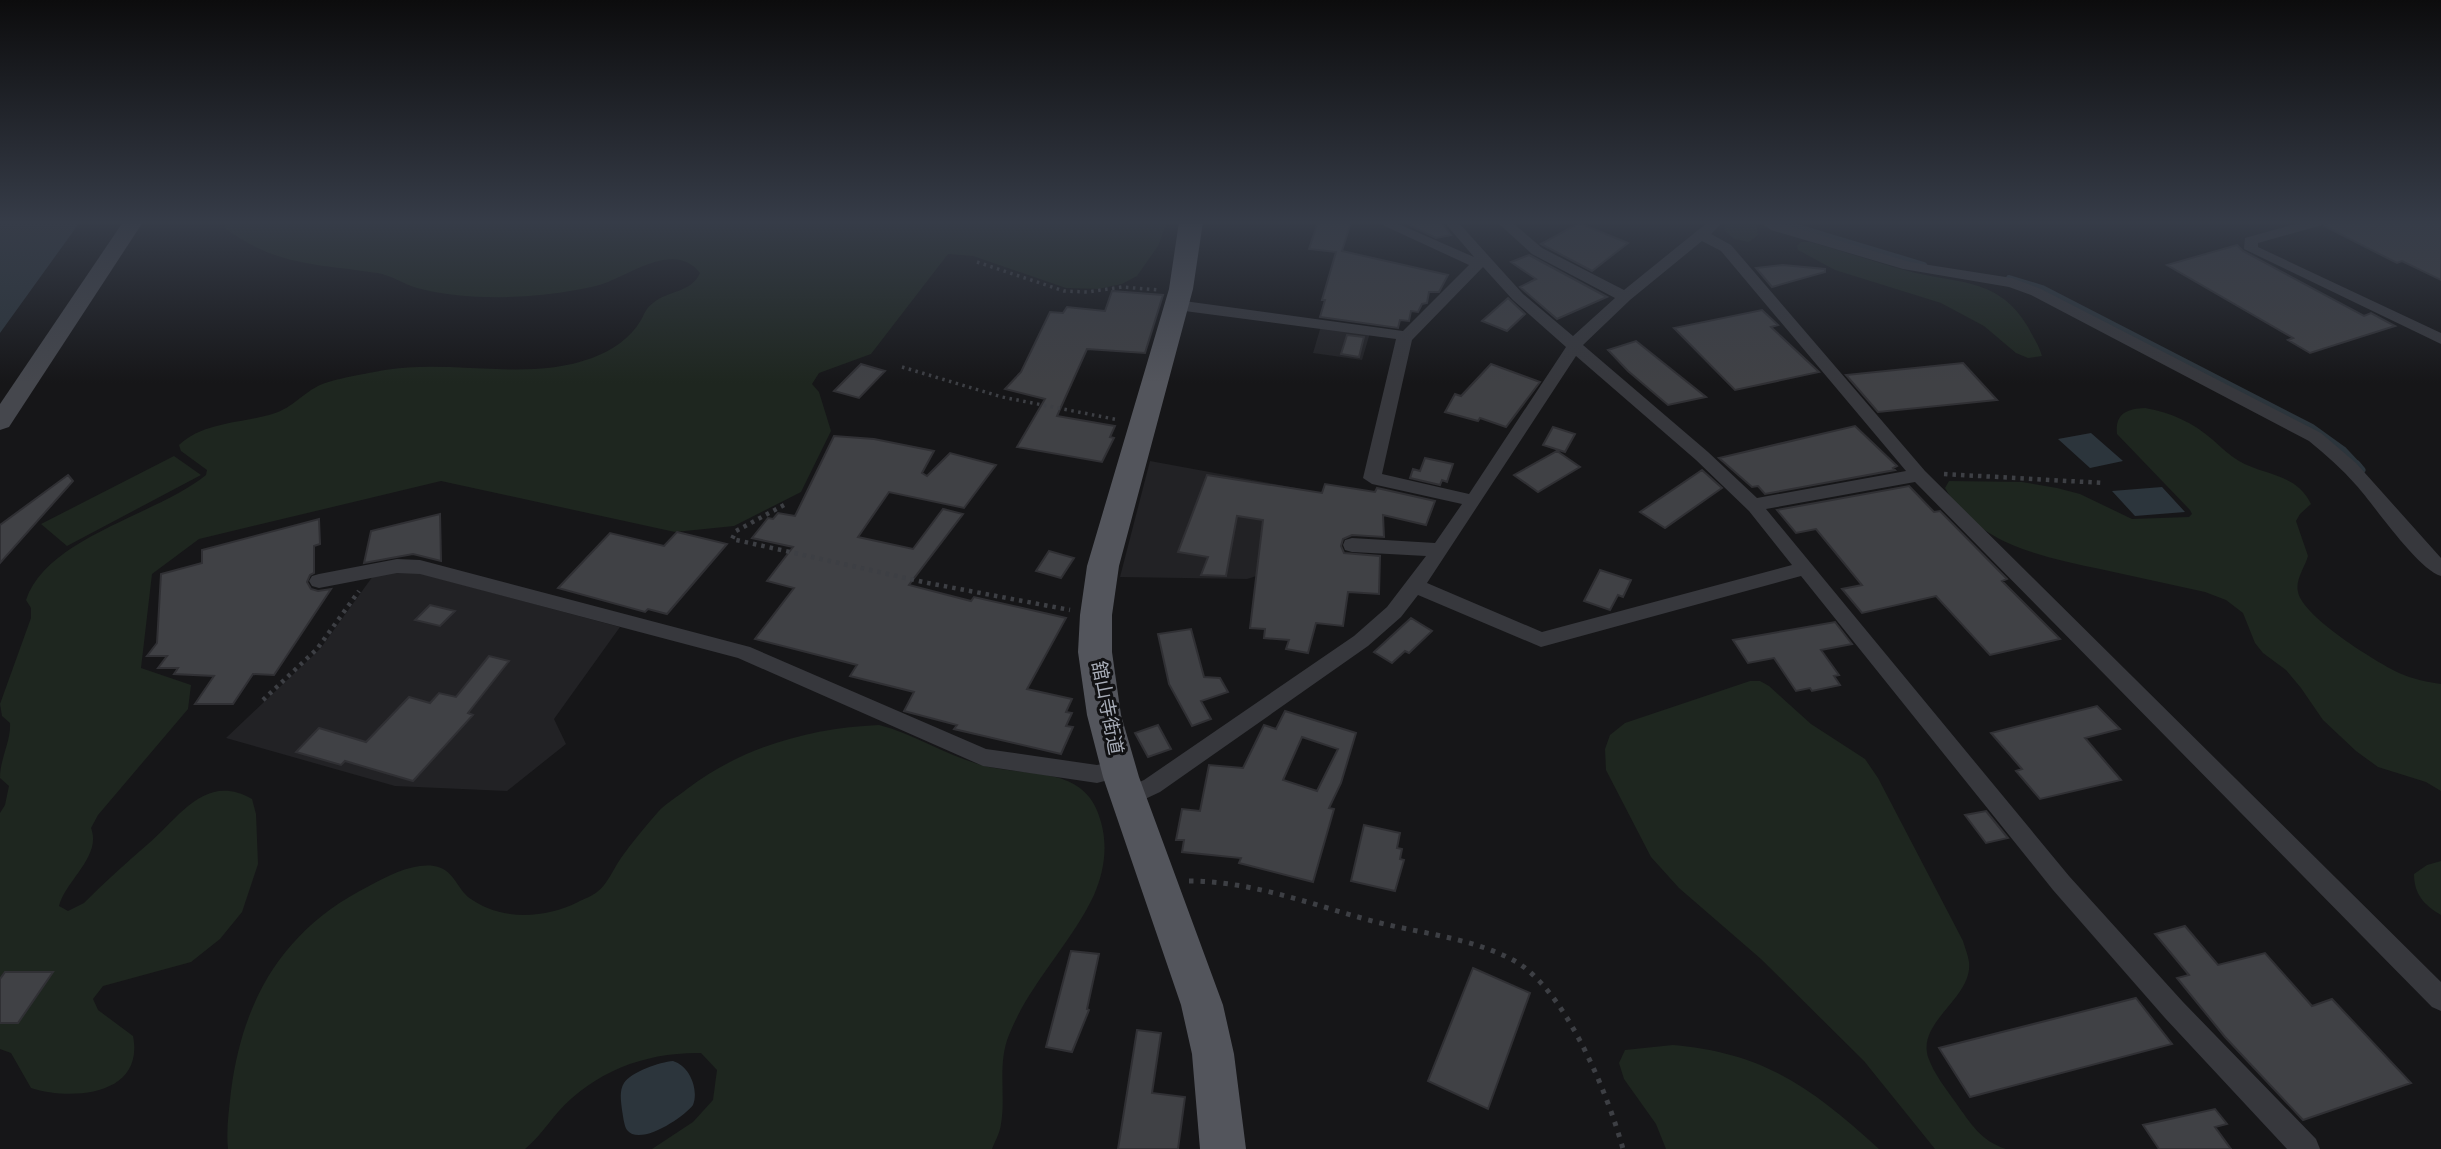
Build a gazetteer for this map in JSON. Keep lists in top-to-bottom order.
{
  "streets": {
    "main road": ["舘山寺街道"]
  }
}
